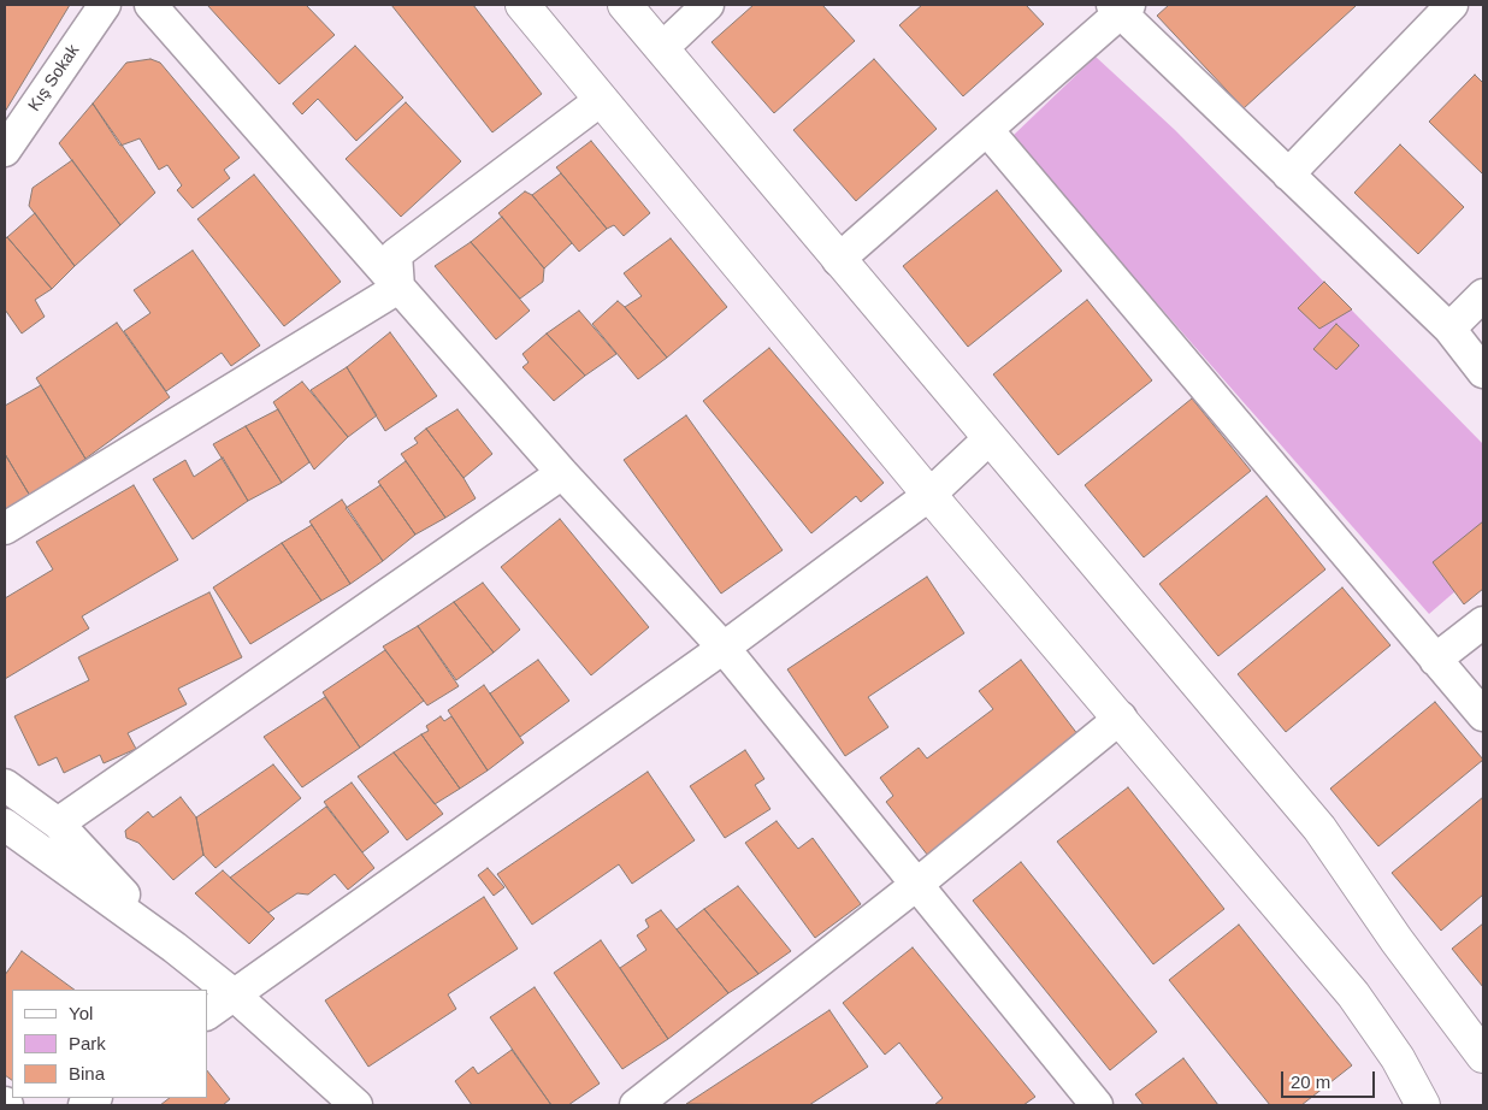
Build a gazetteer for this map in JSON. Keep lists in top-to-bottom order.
{
  "streets": {
    "street": ["Kış Sokak"]
  },
  "legend": ["Yol", "Park", "Bina"],
  "scale_bar": "20 m"
}
